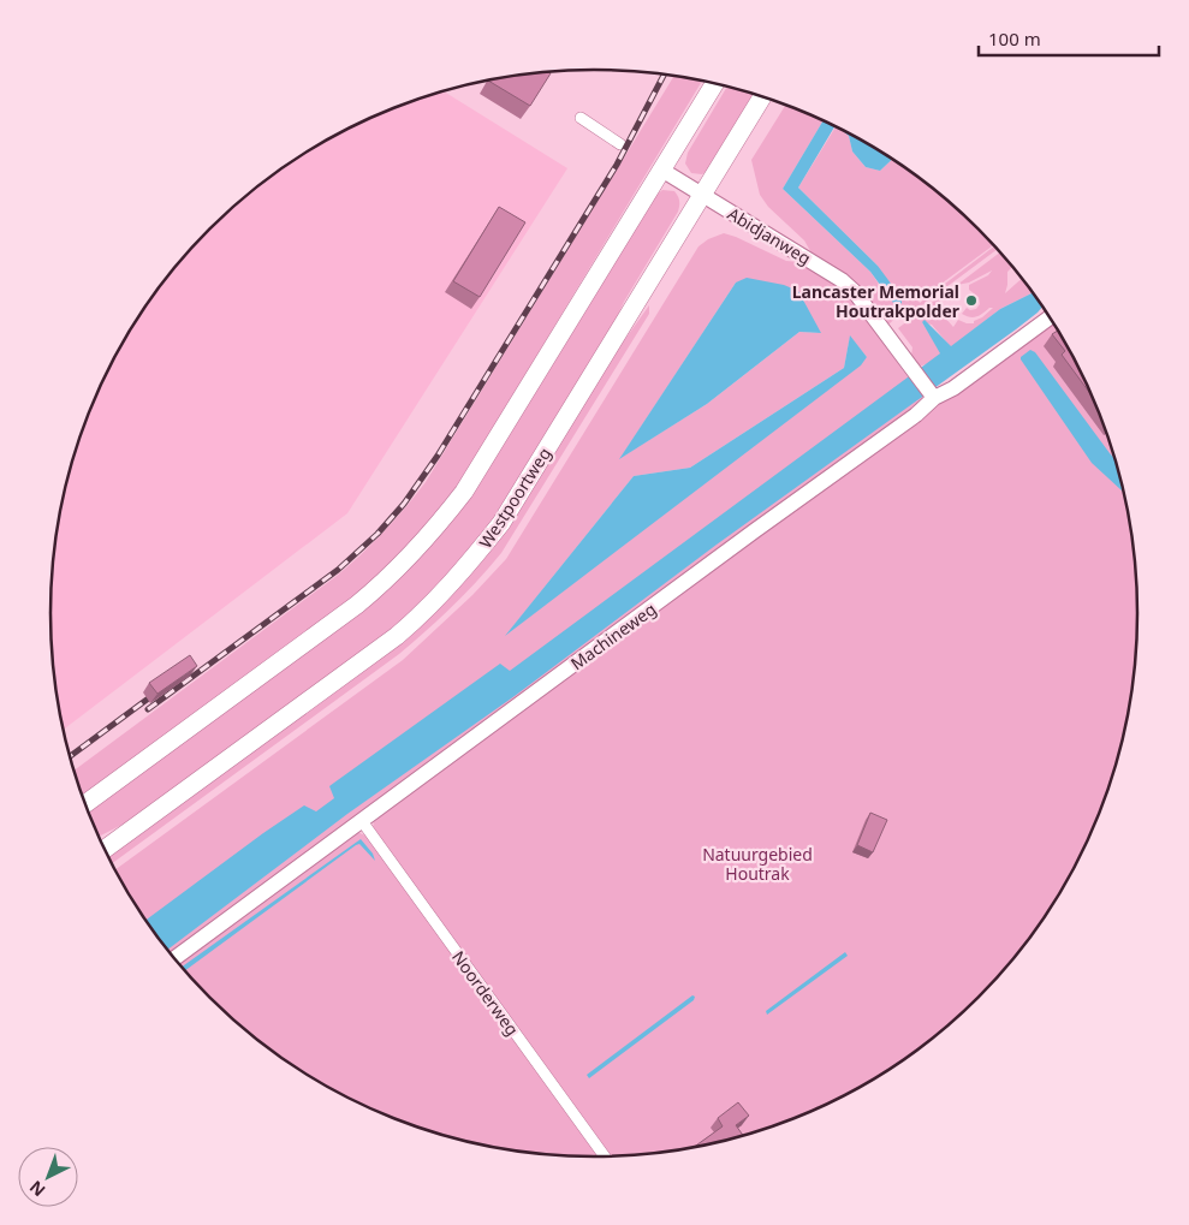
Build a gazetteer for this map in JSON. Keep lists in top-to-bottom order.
{
  "streets": {
    "main road": ["Westpoortweg"],
    "street": ["Abidjanweg", "Machineweg", "Noorderweg"]
  },
  "crossings": [
    ["Abidjanweg", "Westpoortweg"],
    ["Abidjanweg", "Machineweg"],
    ["Machineweg", "Noorderweg"]
  ],
  "parks": ["Natuurgebied Houtrak"],
  "places": ["Lancaster Memorial Houtrakpolder"],
  "scale_bar": "100 m",
  "north": "bottom left"
}
